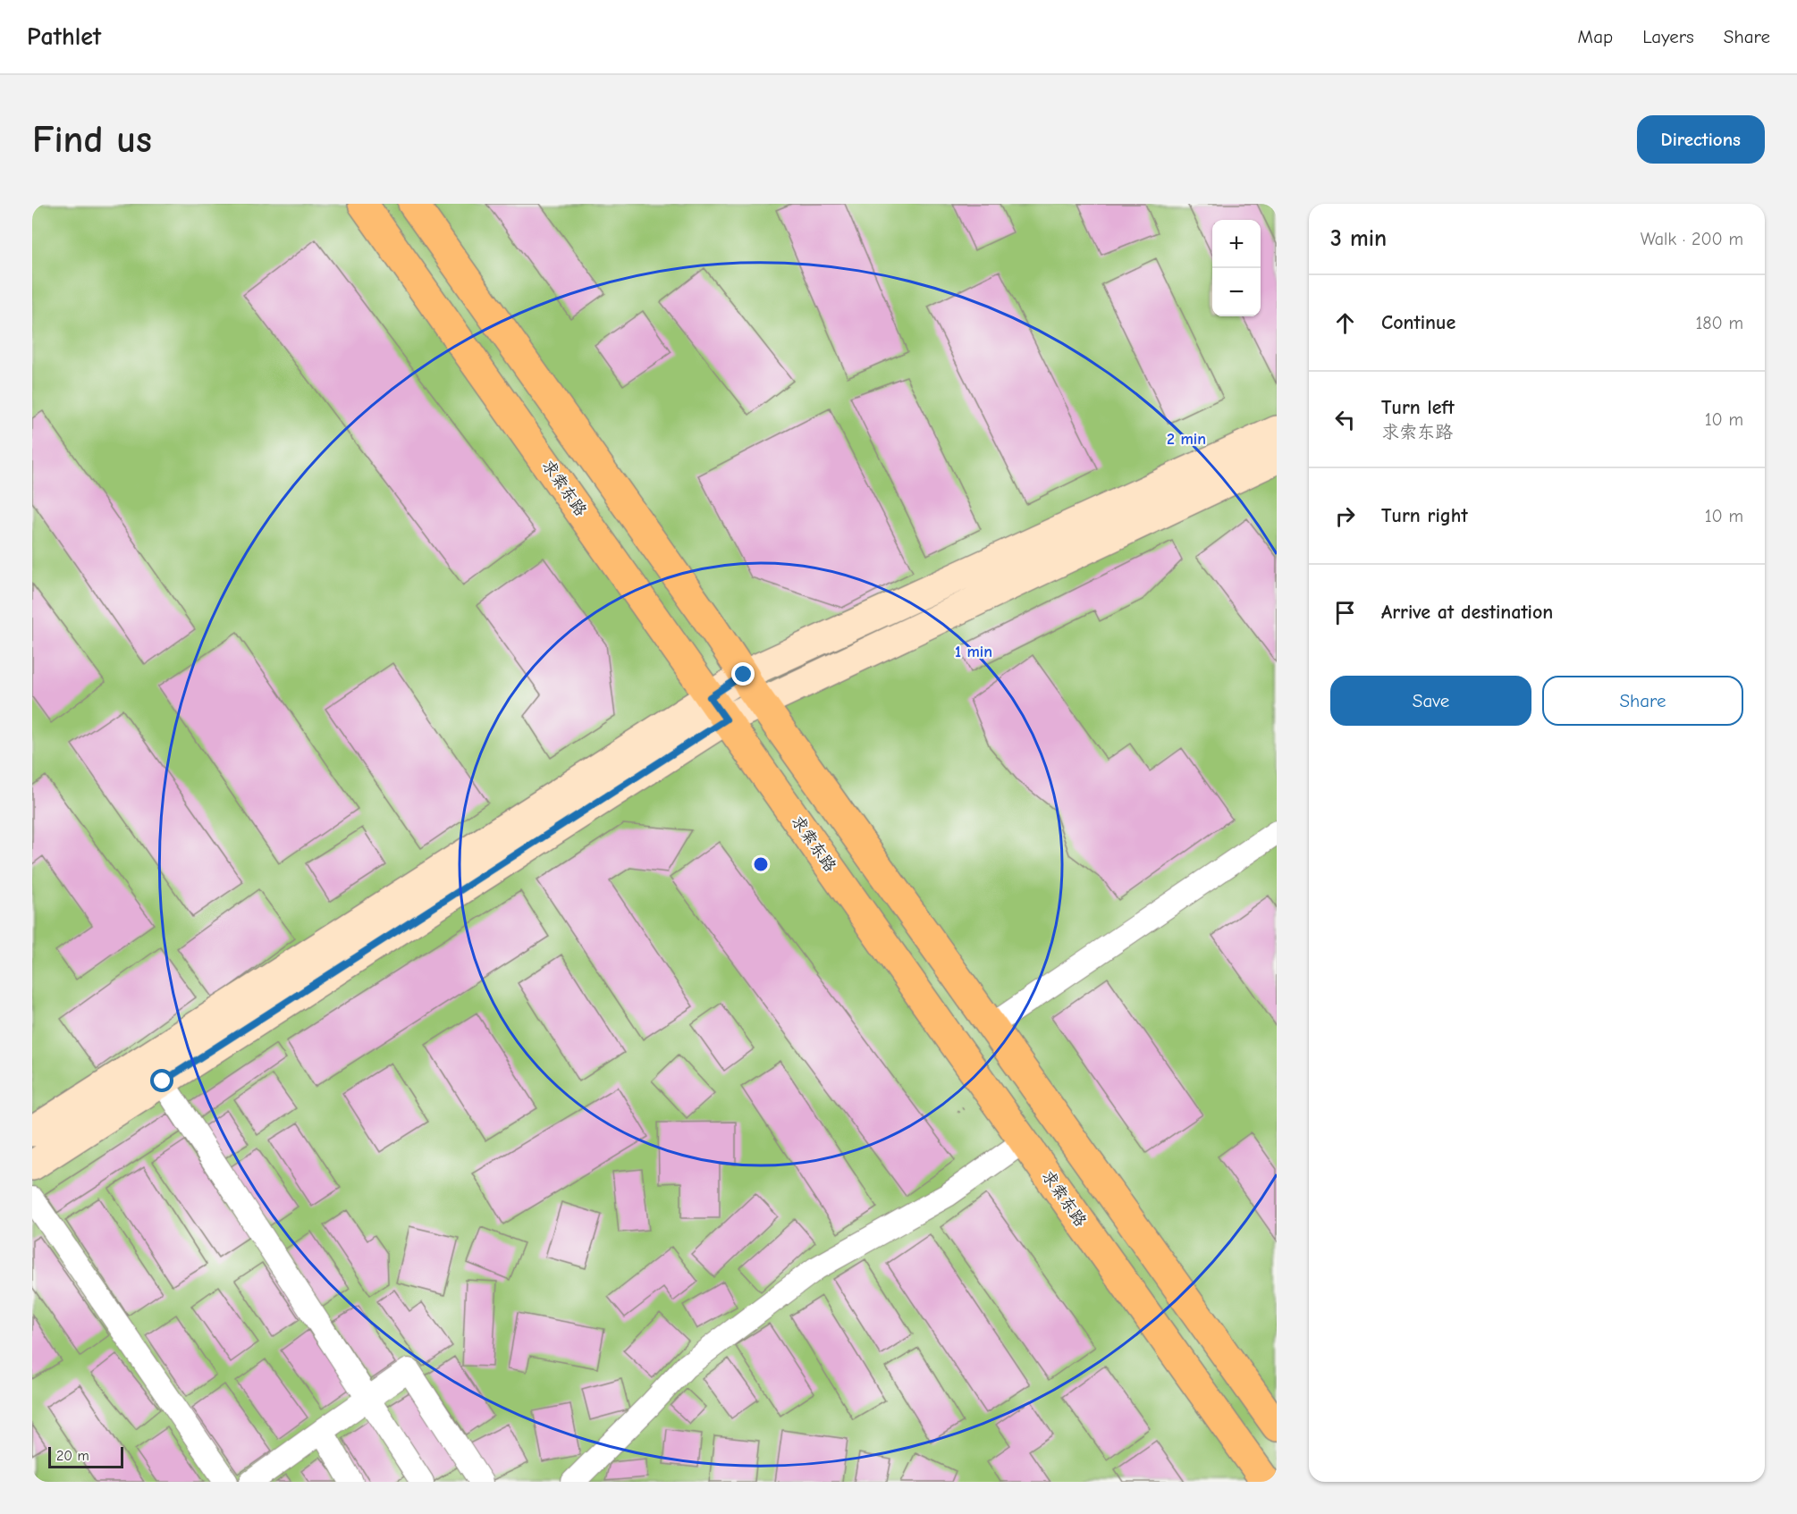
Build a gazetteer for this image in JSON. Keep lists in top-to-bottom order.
{
  "streets": {
    "main road": ["求索东路"]
  },
  "scale_bar": "20 m",
  "page": {
    "header": "Pathlet",
    "nav": ["Map", "Layers", "Share"],
    "buttons": [
      "Directions",
      ["Save", "Share"]
    ],
    "title": "Find us",
    "heading": ["3 min", "Walk · 200 m"],
    "map_buttons": ["+", "−"],
    "list": [
      ["Continue", "180 m"],
      ["Turn left", "求索东路", "10 m"],
      ["Turn right", "10 m"],
      "Arrive at destination"
    ],
    "scale": "20 m"
  },
  "rings": ["2 min", "1 min"]
}
